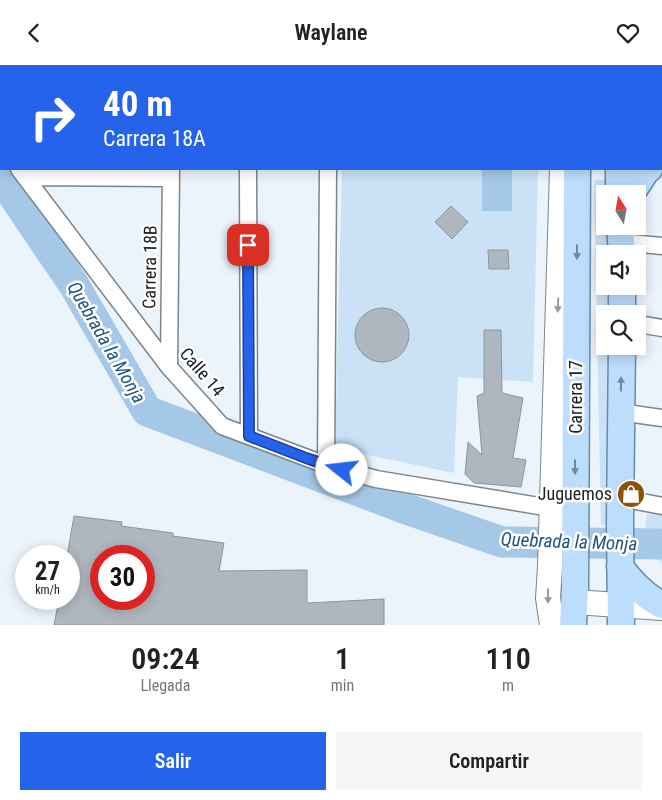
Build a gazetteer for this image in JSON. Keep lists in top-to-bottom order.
{
  "streets": {
    "main road": ["Carrera 17"],
    "street": ["Carrera 18B", "Calle 14"]
  },
  "crossings": [
    ["Carrera 18B", "Calle 14"],
    ["Calle 14", "Carrera 17"]
  ],
  "water": ["Quebrada la Monja"],
  "places": {
    "shop": ["Juguemos"]
  },
  "north": "top",
  "page": {
    "header": "Waylane",
    "turn": ["40 m", "Carrera 18A"],
    "speed": "27 km/h",
    "limit": "30",
    "eta": [
      "09:24",
      "Llegada",
      "1",
      "min",
      "110",
      "m"
    ],
    "buttons": ["Salir", "Compartir"]
  }
}
